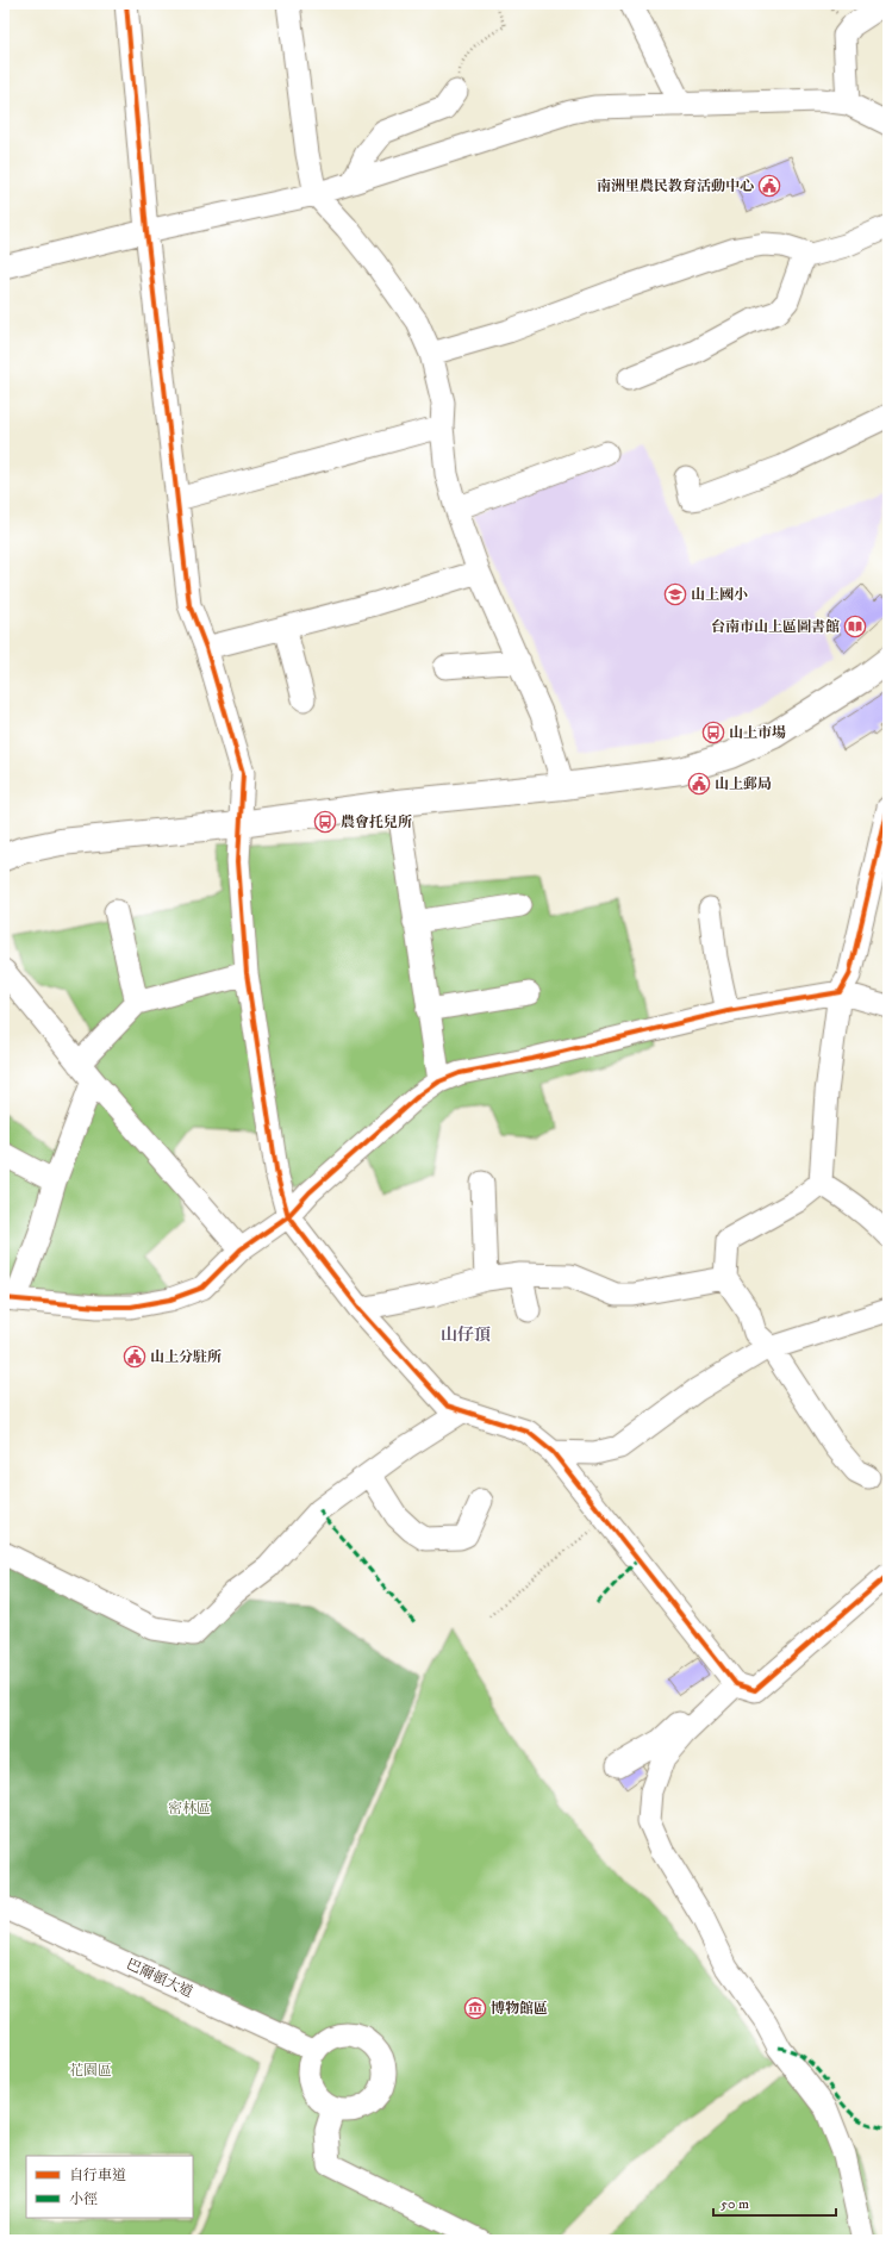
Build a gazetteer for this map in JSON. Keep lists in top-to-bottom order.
{
  "streets": {
    "street": ["巴爾頓大道"]
  },
  "districts": ["山仔頂"],
  "parks": ["密林區", "花園區"],
  "places": {
    "public building": ["南洲里農民教育活動中心", "山上郵局", "山上分駐所"],
    "school or university": ["山上國小"],
    "library": ["台南市山上區圖書館"],
    "bus stop": ["山上市場", "農會托兒所"],
    "museum": ["博物館區"]
  },
  "legend": ["自行車道", "小徑"],
  "scale_bar": "50 m"
}
